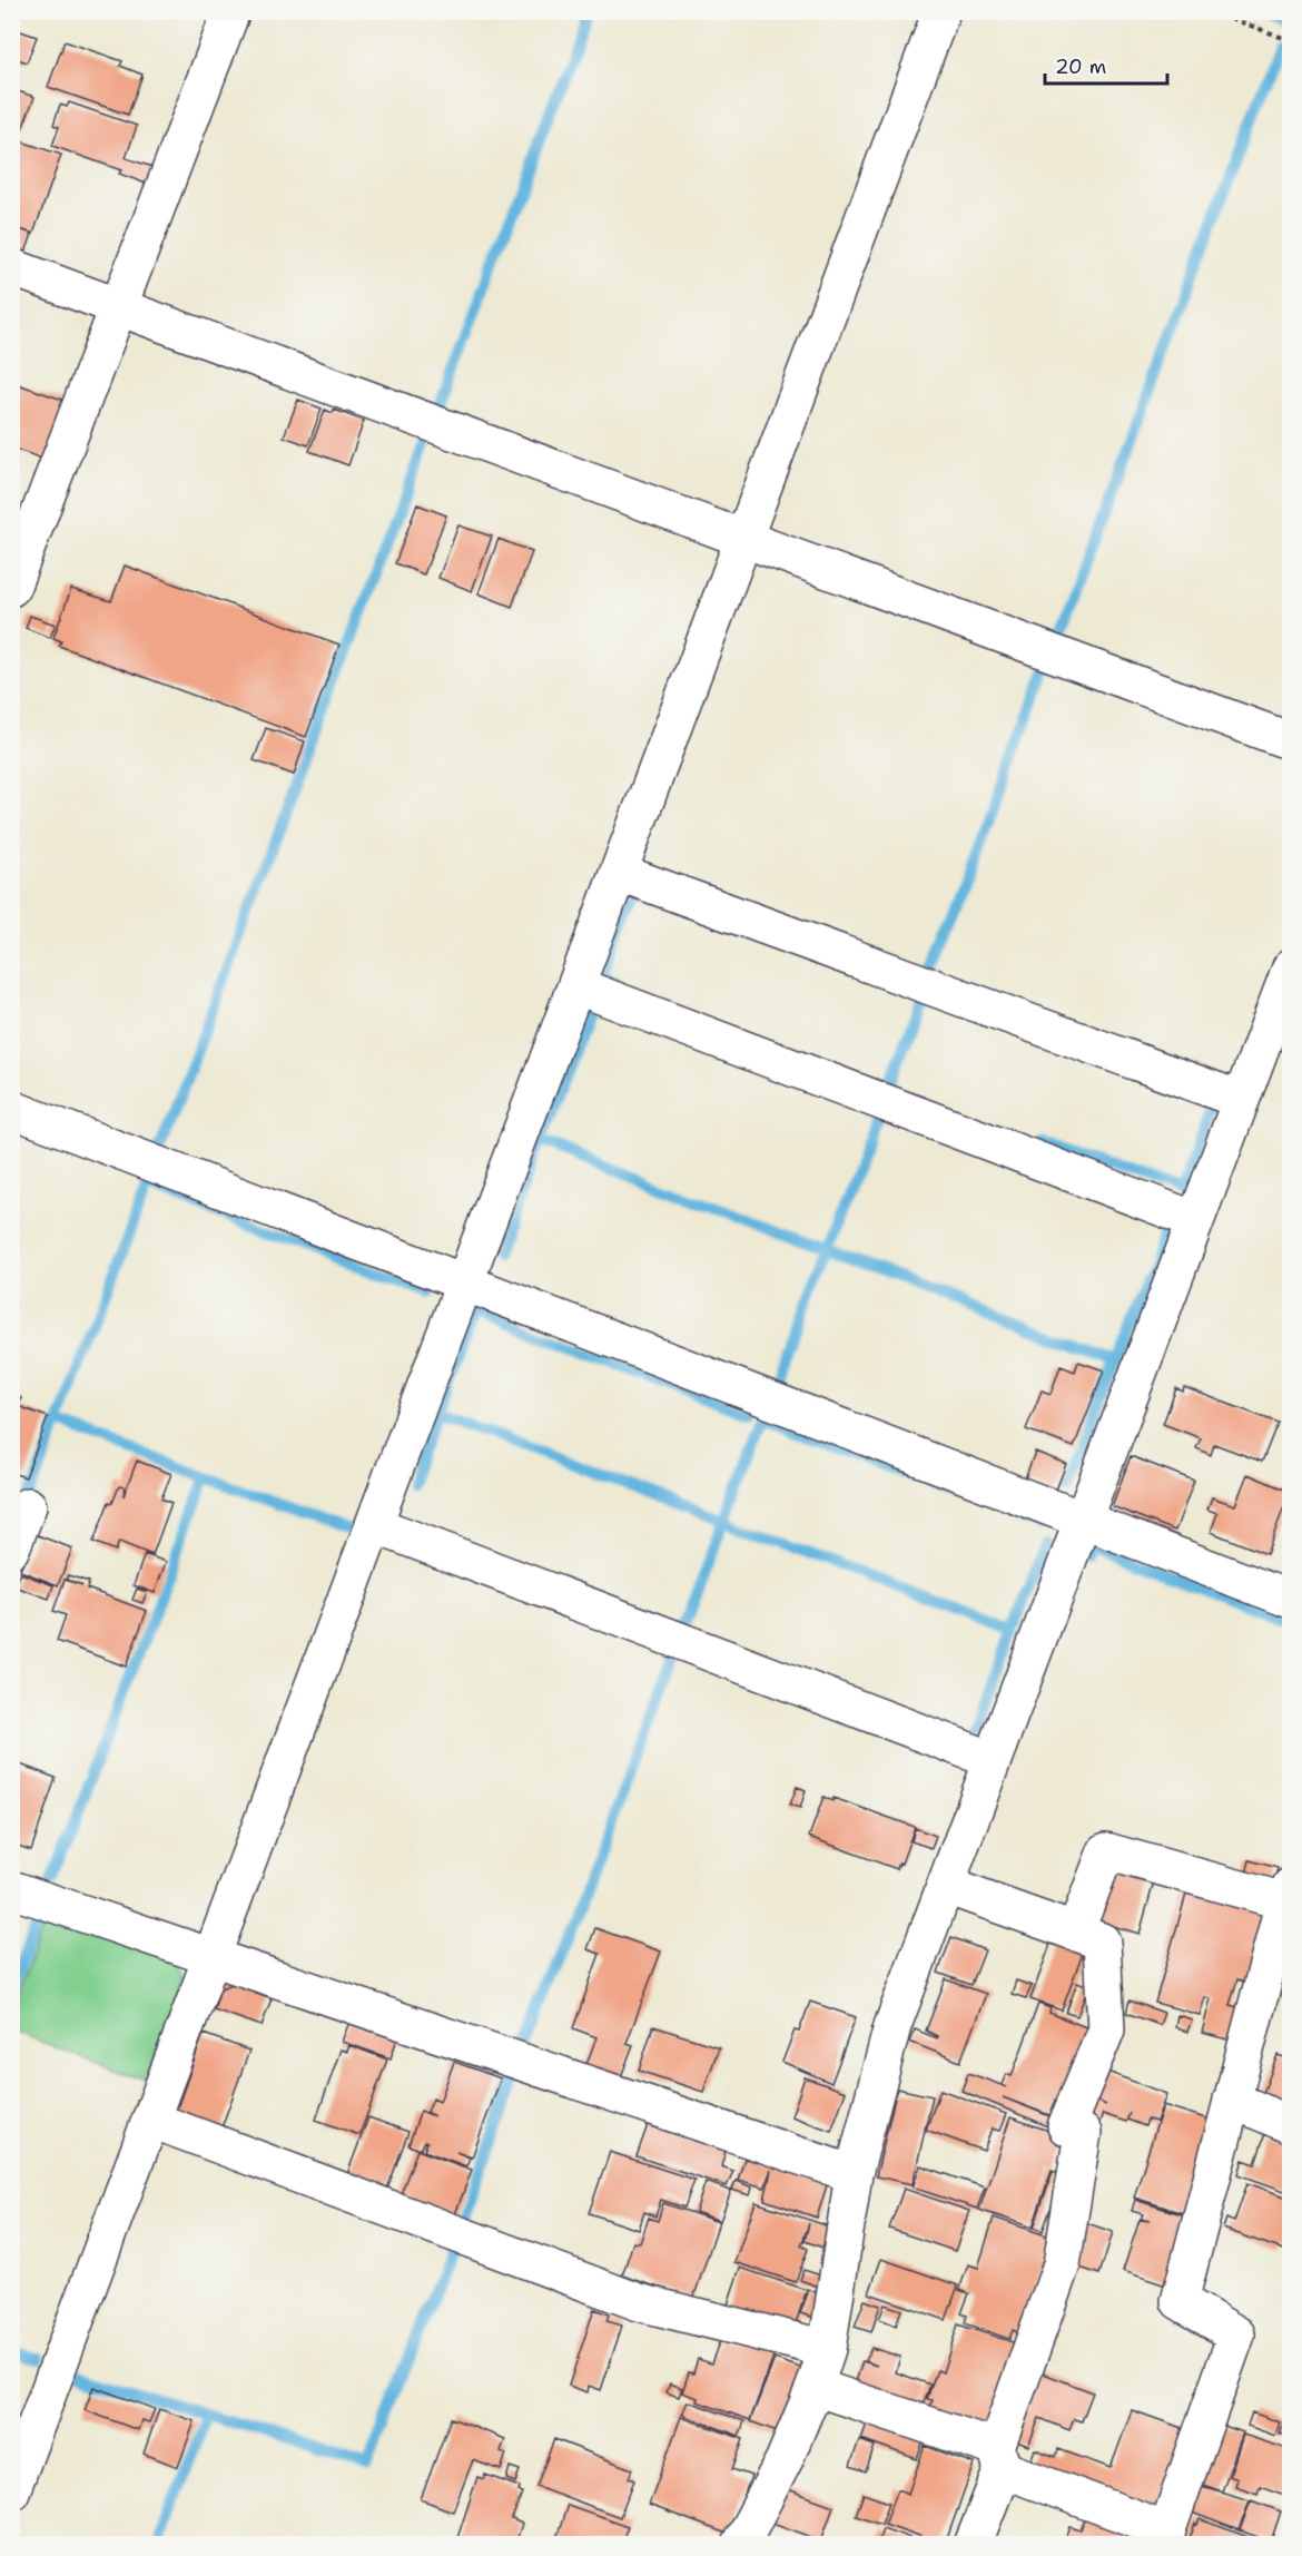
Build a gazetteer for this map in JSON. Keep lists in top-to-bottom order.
{
  "scale_bar": "20 m"
}
